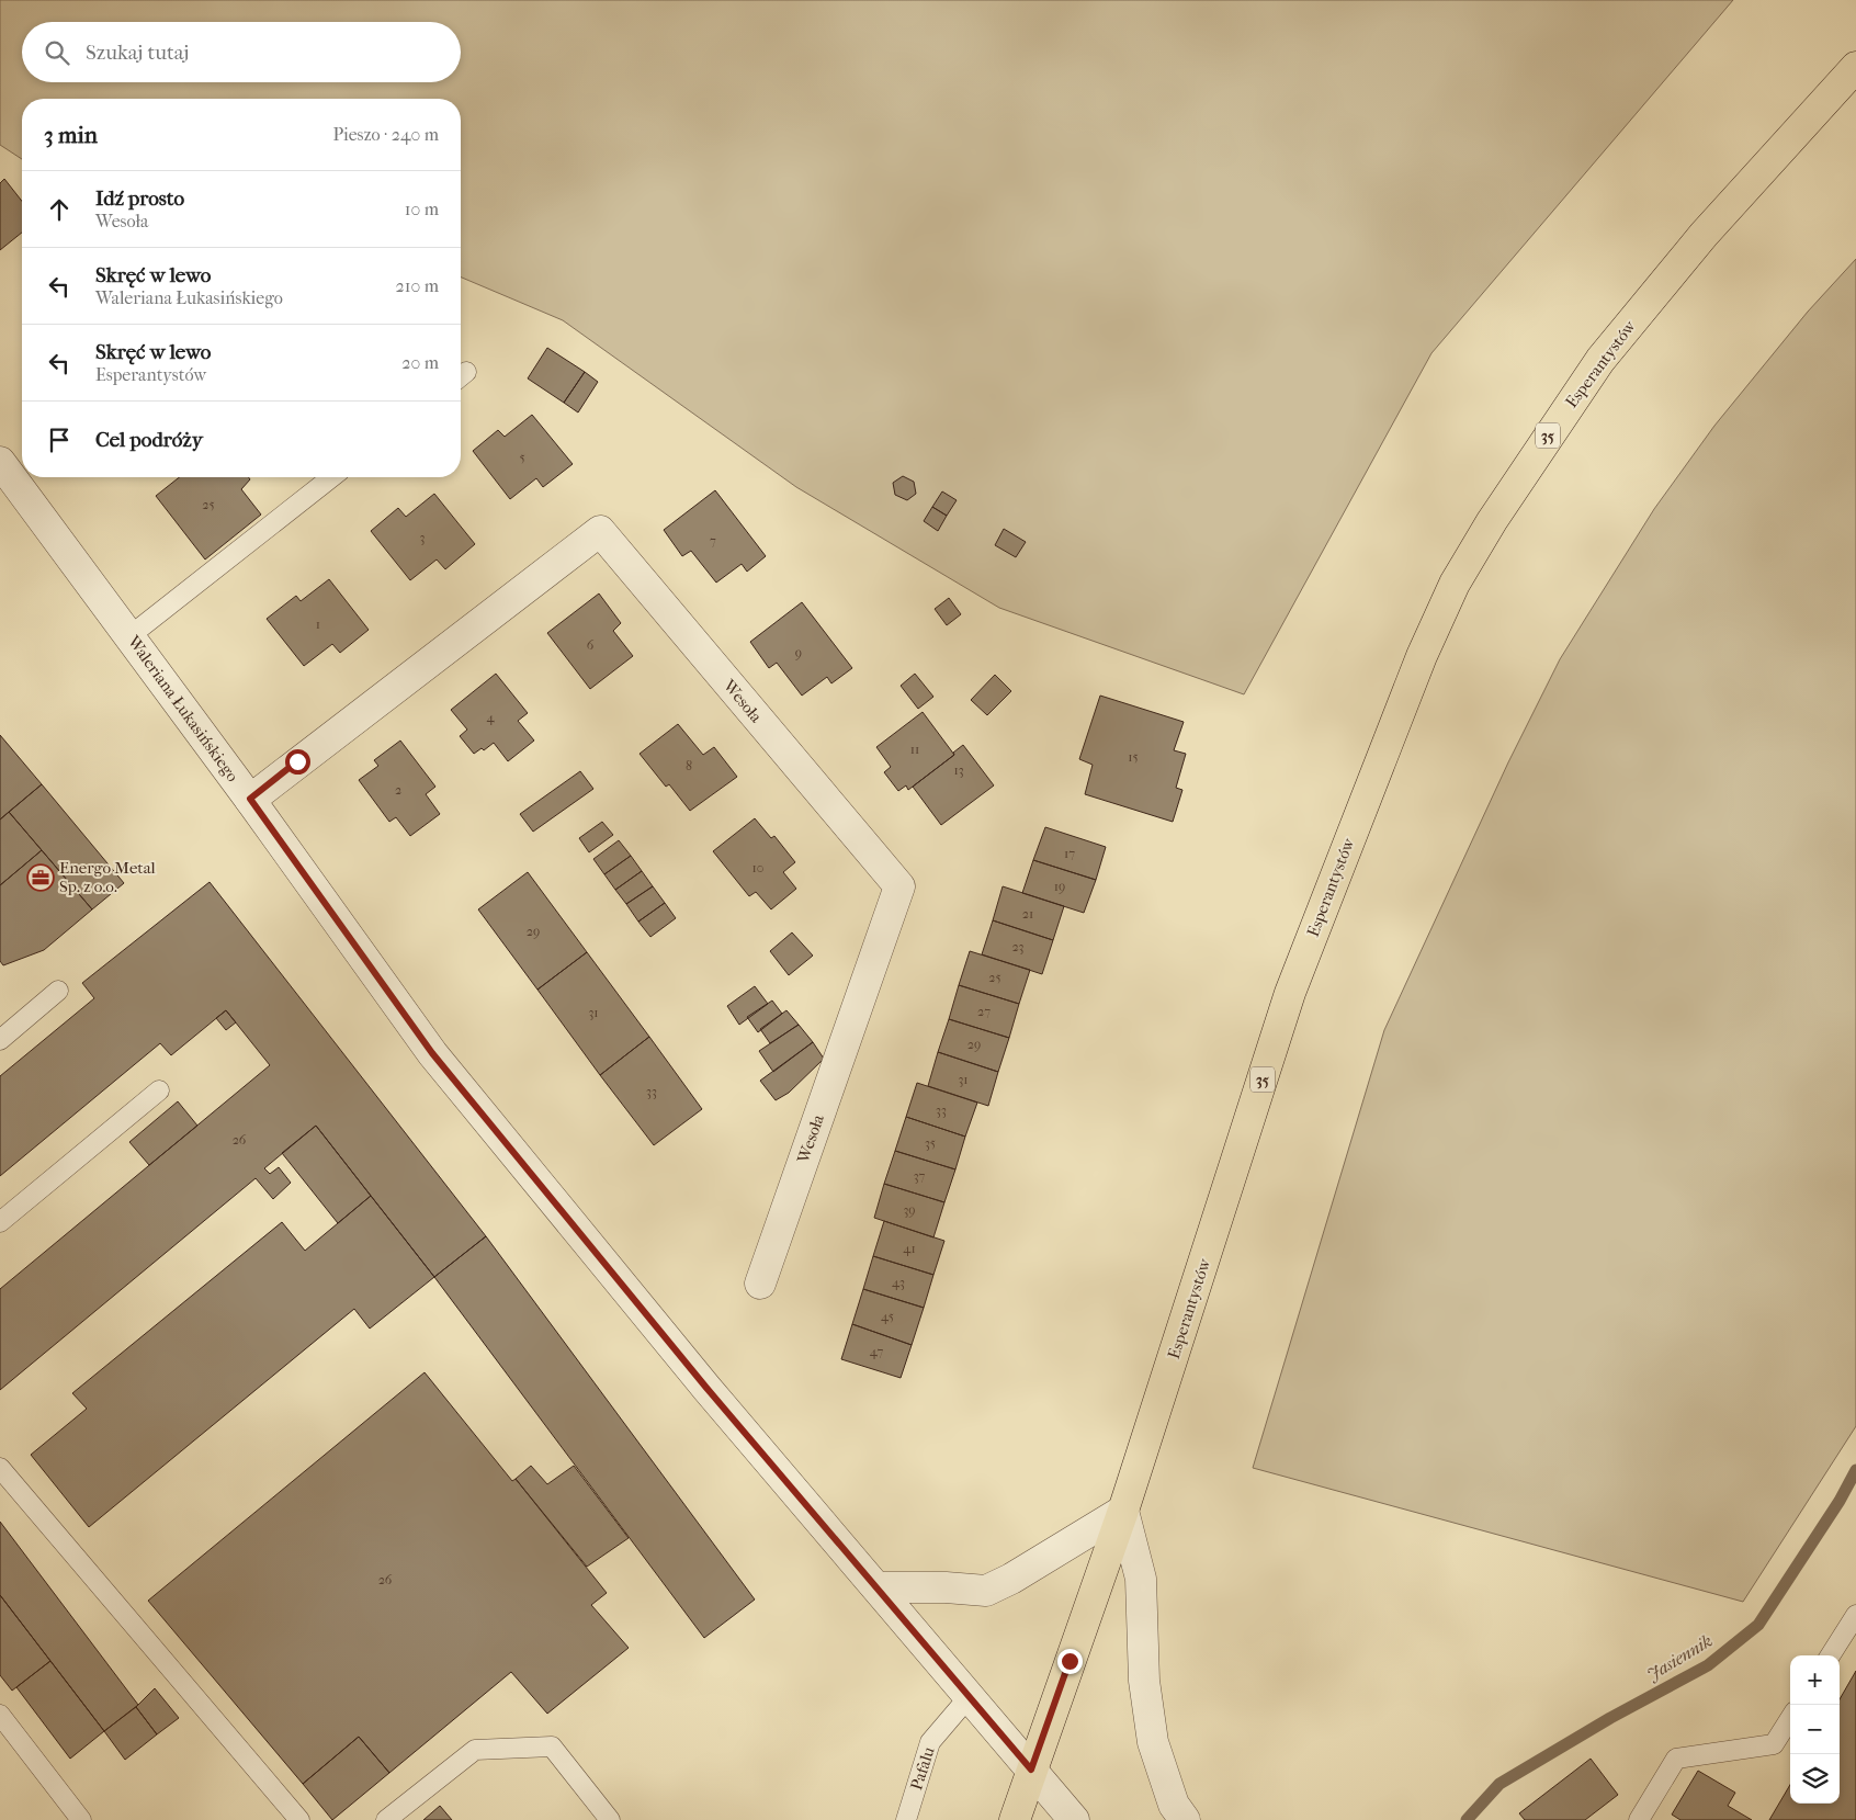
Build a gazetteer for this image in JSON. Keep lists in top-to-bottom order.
{
  "streets": {
    "main road": ["Esperantystów", "35"],
    "street": ["Wesoła", "Waleriana Łukasińskiego"],
    "lane": ["Pafalu"]
  },
  "crossings": [
    ["Esperantystów", "Waleriana Łukasińskiego"],
    ["Wesoła", "Waleriana Łukasińskiego"],
    ["Waleriana Łukasińskiego", "Pafalu"]
  ],
  "water": ["Jasiennik"],
  "places": {
    "office": ["Energo Metal Sp. z o.o."]
  },
  "house_numbers": [
    "5",
    "25",
    "3",
    "7",
    "1",
    "6",
    "9",
    "4",
    "11",
    "15",
    "8",
    "13",
    "2",
    "17",
    "10",
    "19",
    "21",
    "29",
    "23",
    "25",
    "27",
    "31",
    "29",
    "31",
    "33",
    "33",
    "26",
    "35",
    "37",
    "39",
    "41",
    "43",
    "45",
    "47",
    "26"
  ],
  "page": {
    "search": "Szukaj tutaj",
    "heading": ["3 min", "Pieszo · 240 m"],
    "list": [
      ["Idź prosto", "Wesoła", "10 m"],
      ["Skręć w lewo", "Waleriana Łukasińskiego", "210 m"],
      ["Skręć w lewo", "Esperantystów", "20 m"],
      "Cel podróży"
    ],
    "map_buttons": ["+", "−"]
  }
}
